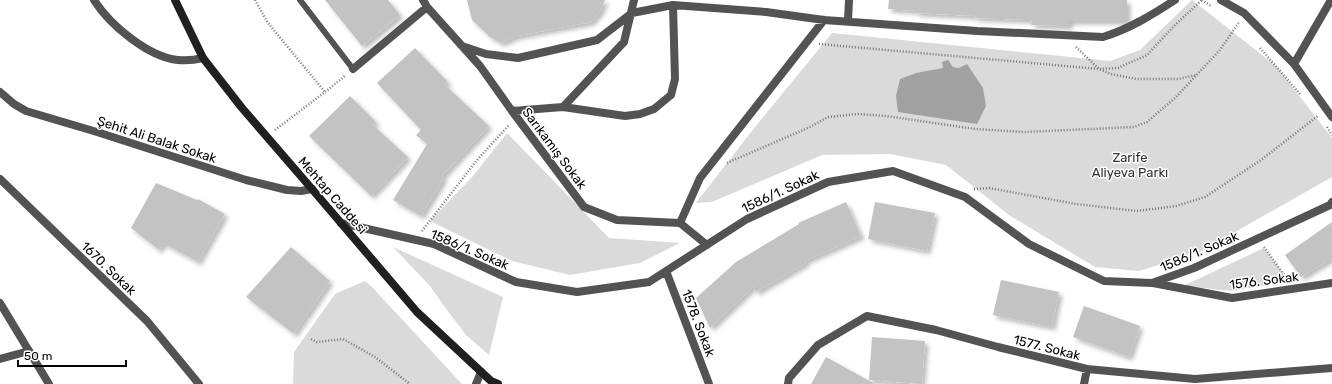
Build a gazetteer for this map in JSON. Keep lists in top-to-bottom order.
{
  "streets": {
    "main road": ["Mehtap Caddesi"],
    "street": [
      "Şehit Ali Balak Sokak",
      "Sarıkamış Sokak",
      "1586/1. Sokak",
      "1670. Sokak",
      "1576. Sokak",
      "1578. Sokak",
      "1577. Sokak"
    ]
  },
  "crossings": [
    ["Şehit Ali Balak Sokak", "Mehtap Caddesi"],
    ["1586/1. Sokak", "Mehtap Caddesi"],
    ["1586/1. Sokak", "1576. Sokak"],
    ["1586/1. Sokak", "1578. Sokak"]
  ],
  "parks": ["Zarife Aliyeva Parkı"],
  "scale_bar": "50 m"
}
